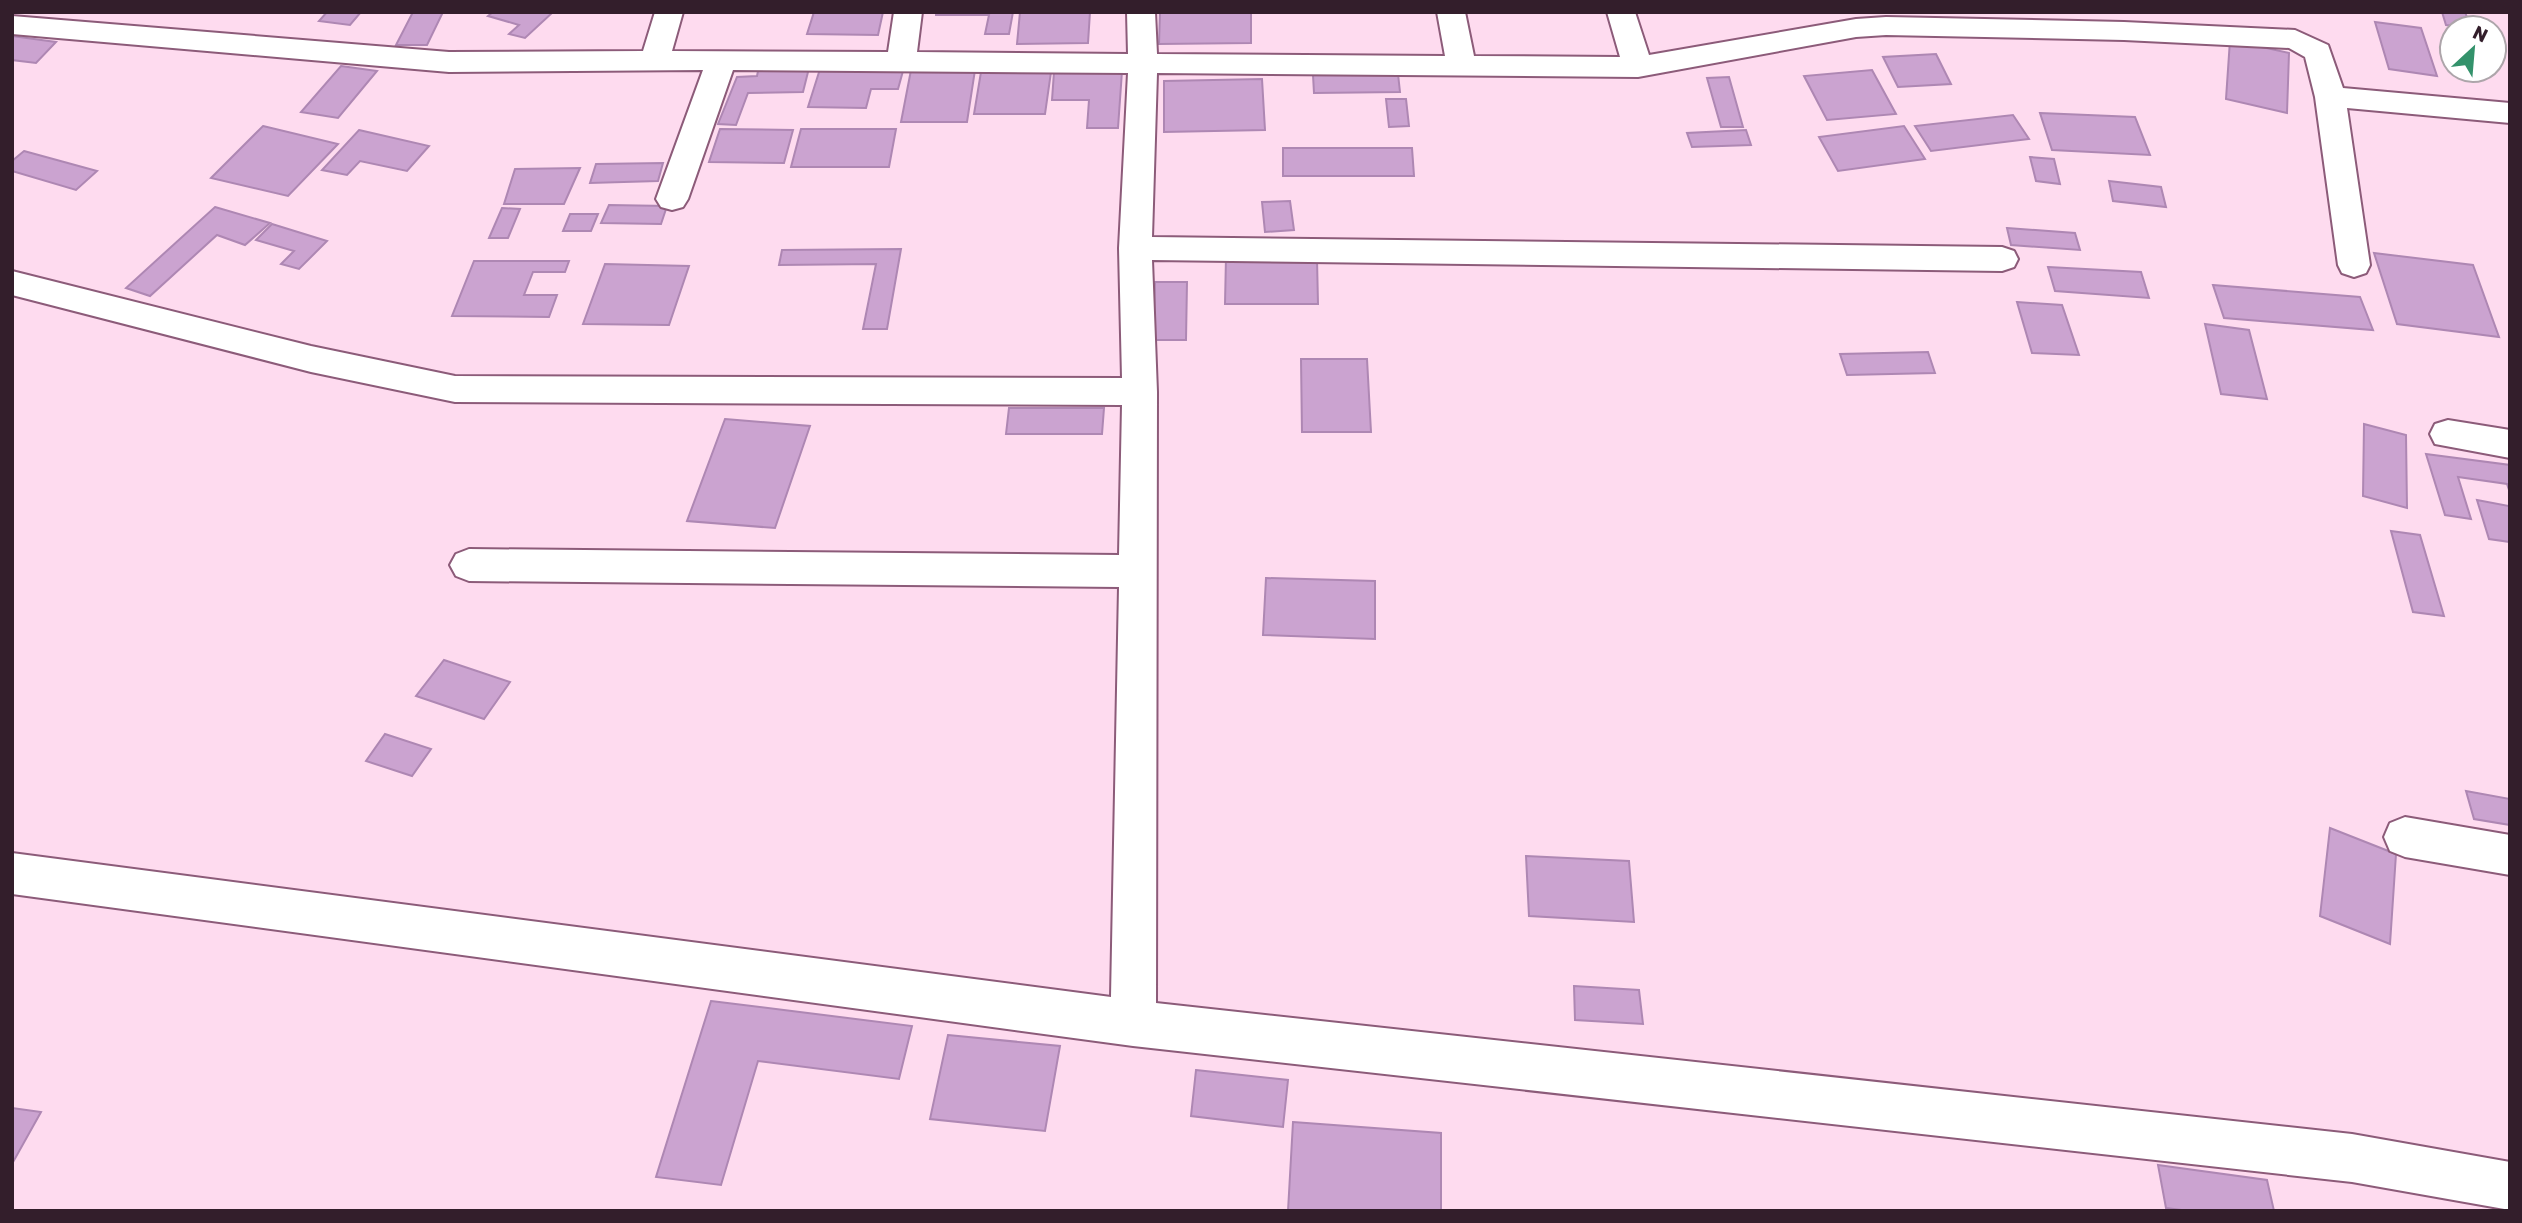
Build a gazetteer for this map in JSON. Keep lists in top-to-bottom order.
{
  "north": "top right"
}
